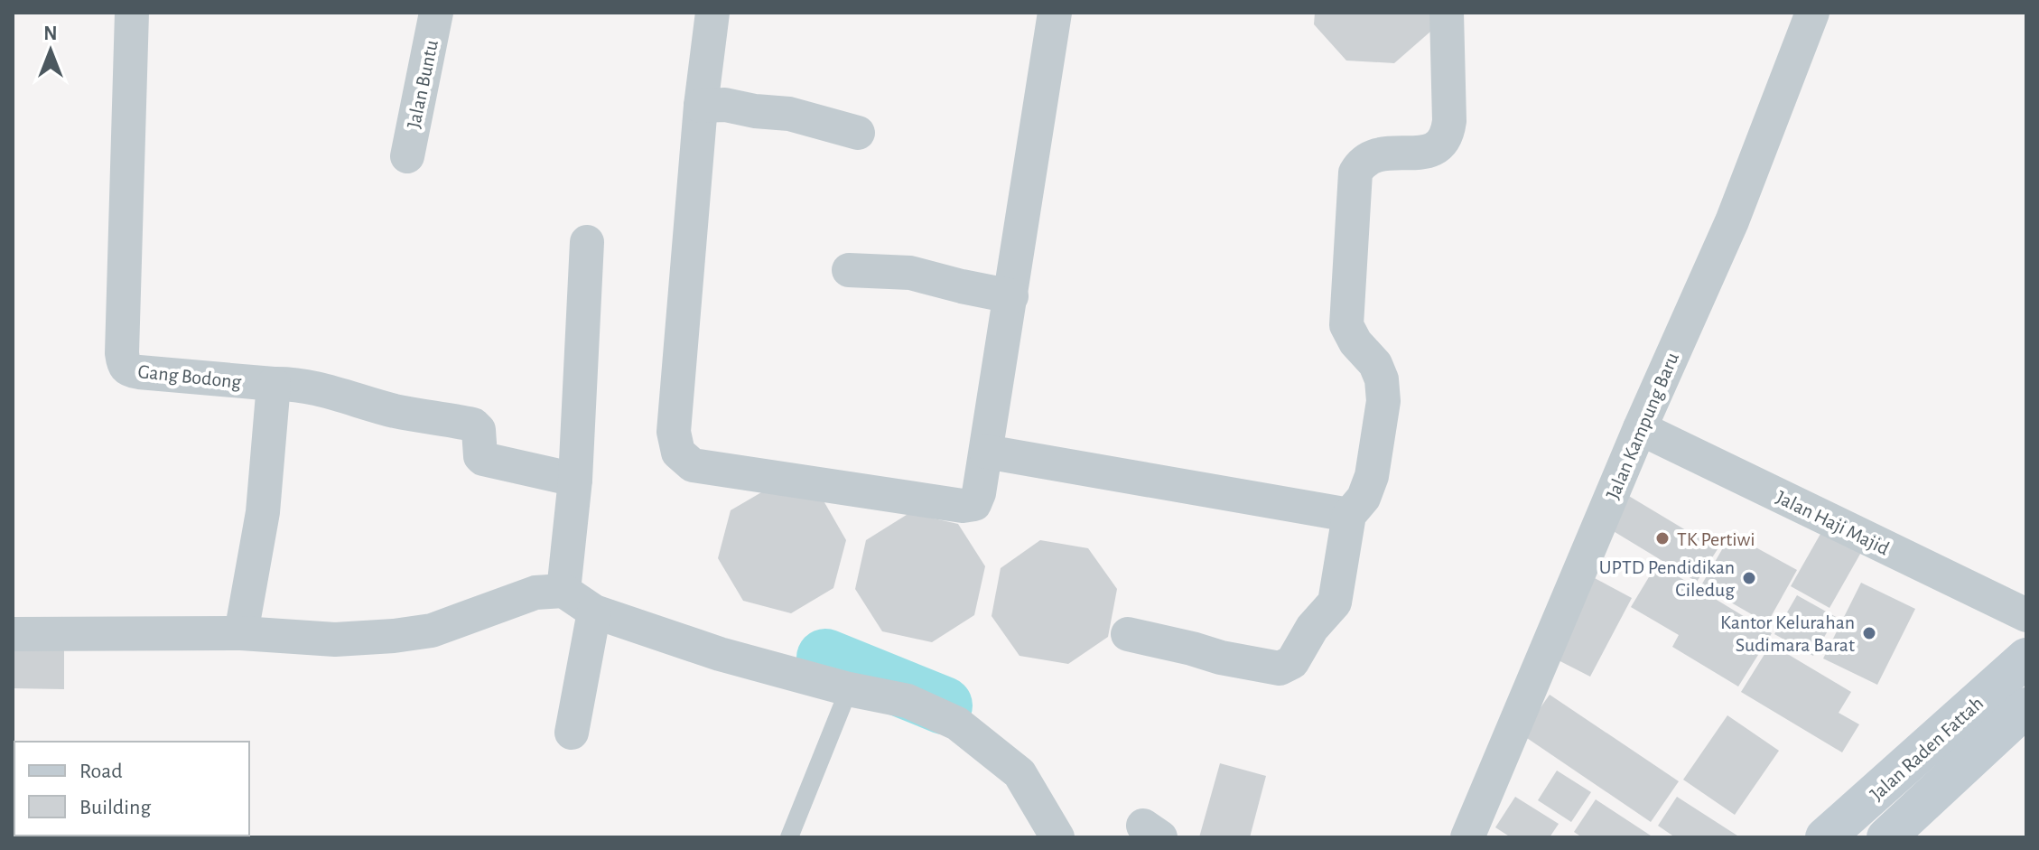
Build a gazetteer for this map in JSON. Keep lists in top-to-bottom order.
{
  "streets": {
    "main road": ["Jalan Raden Fattah"],
    "street": [
      "Jalan Buntu",
      "Gang Bodong",
      "Jalan Kampung Baru",
      "Jalan Haji Majid"
    ]
  },
  "crossings": [
    ["Jalan Kampung Baru", "Jalan Haji Majid"]
  ],
  "places": ["TK Pertiwi", "UPTD Pendidikan Ciledug", "Kantor Kelurahan Sudimara Barat"],
  "legend": ["Road", "Building"],
  "north": "top"
}
